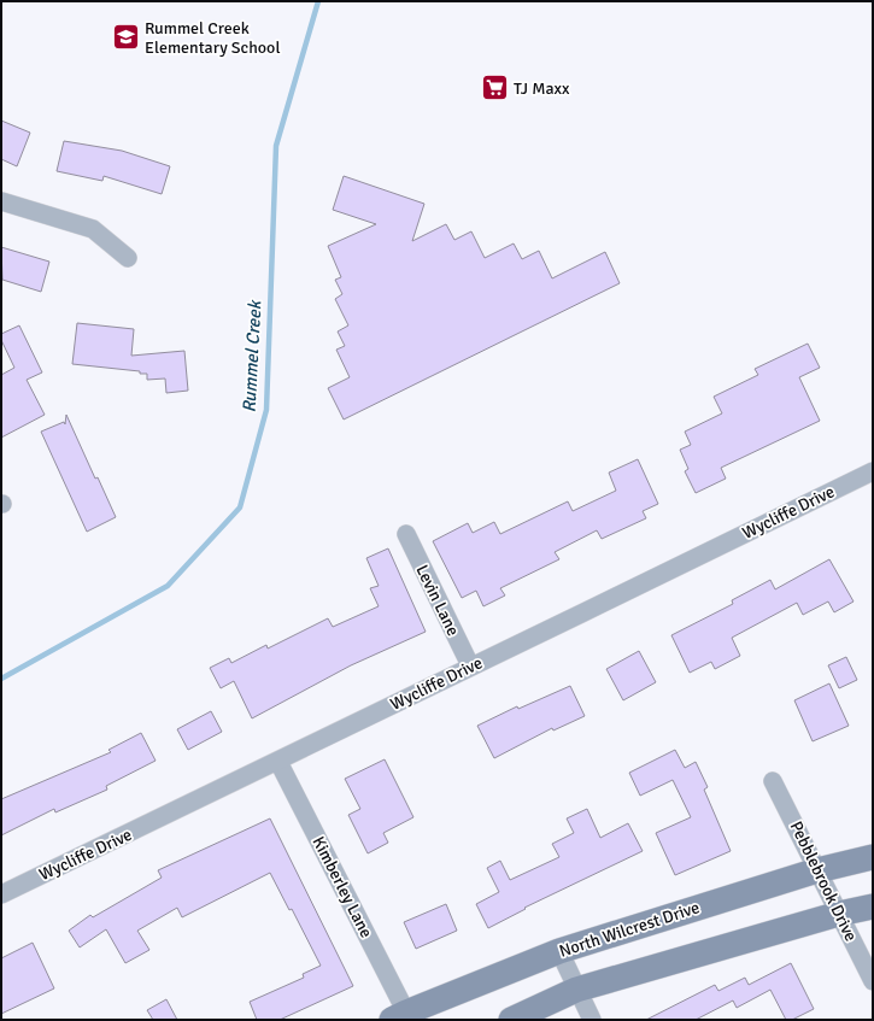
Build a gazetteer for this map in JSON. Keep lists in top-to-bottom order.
{
  "streets": {
    "main road": ["North Wilcrest Drive"],
    "street": [
      "Wycliffe Drive",
      "Levin Lane",
      "Pebblebrook Drive",
      "Kimberley Lane"
    ]
  },
  "crossings": [
    ["Wycliffe Drive", "Levin Lane"],
    ["Wycliffe Drive", "Kimberley Lane"],
    ["Pebblebrook Drive", "North Wilcrest Drive"],
    ["Kimberley Lane", "North Wilcrest Drive"]
  ],
  "water": ["Rummel Creek"],
  "places": {
    "school or university": ["Rummel Creek Elementary School"],
    "supermarket": ["TJ Maxx"]
  }
}
